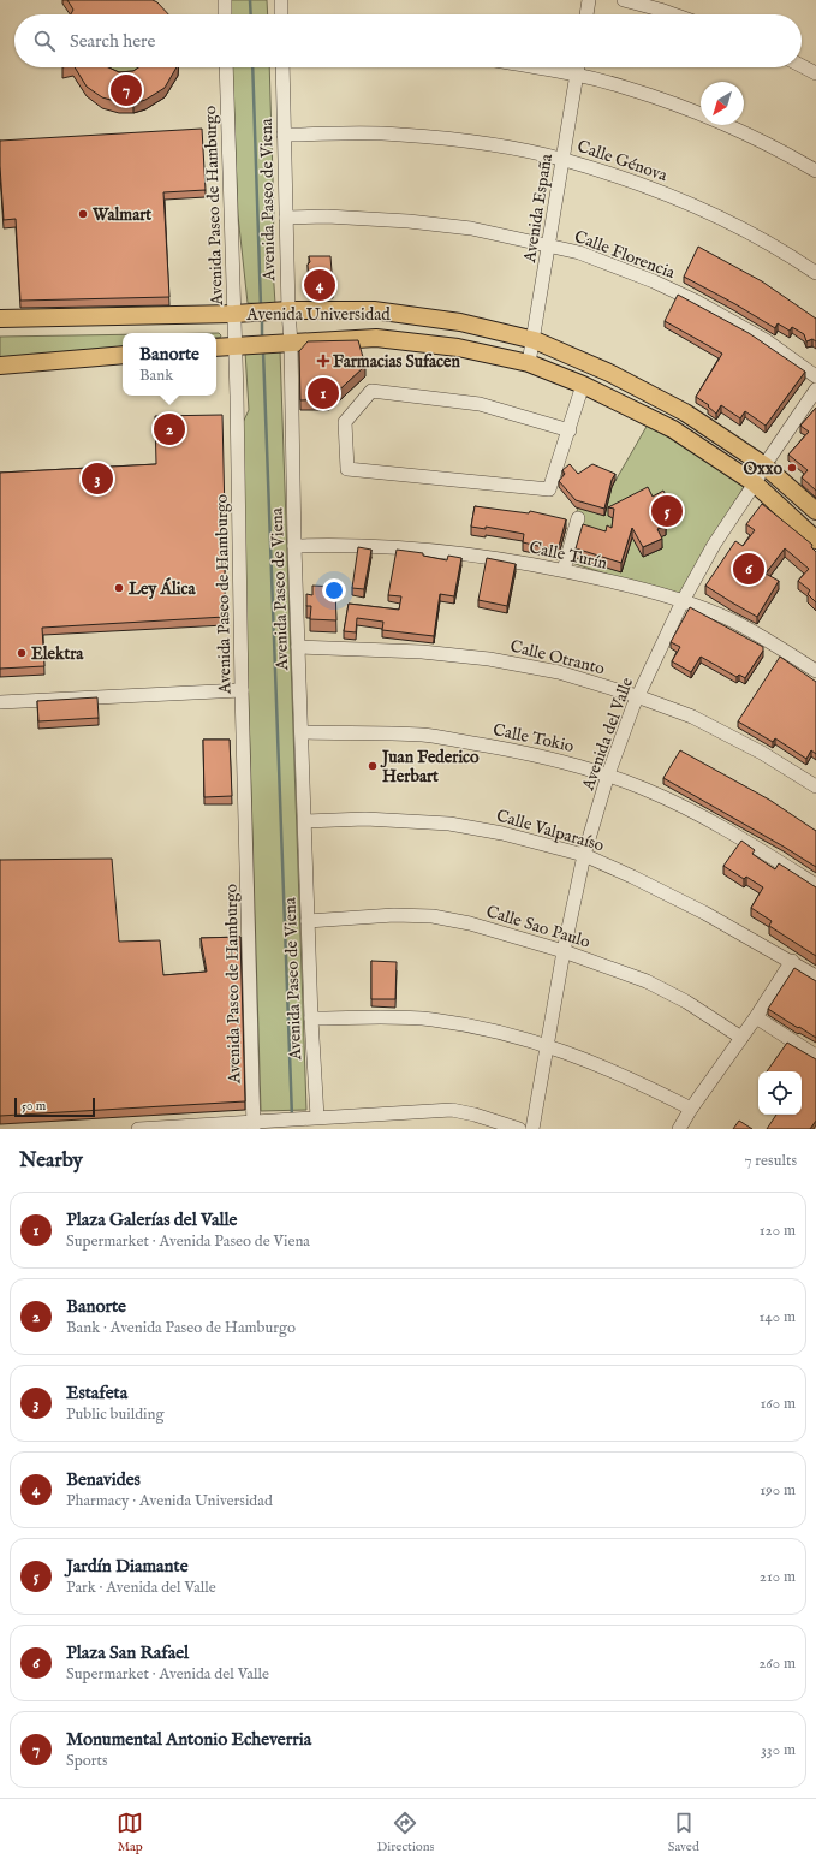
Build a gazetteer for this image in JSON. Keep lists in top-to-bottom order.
{
  "streets": {
    "main road": ["Avenida Universidad"],
    "street": [
      "Calle Génova",
      "Avenida Paseo de Viena",
      "Avenida Paseo de Hamburgo",
      "Avenida España",
      "Calle Florencia",
      "Calle Turín",
      "Calle Otranto",
      "Avenida del Valle",
      "Calle Tokio",
      "Calle Valparaíso",
      "Calle Sao Paulo"
    ]
  },
  "crossings": [
    ["Calle Génova", "Avenida Paseo de Viena"],
    ["Calle Génova", "Avenida España"],
    ["Avenida Paseo de Viena", "Calle Florencia"],
    ["Avenida Paseo de Viena", "Avenida Universidad"],
    ["Avenida Paseo de Viena", "Calle Turín"],
    ["Avenida Paseo de Viena", "Calle Otranto"],
    ["Avenida Paseo de Viena", "Calle Tokio"],
    ["Avenida Paseo de Viena", "Calle Valparaíso"],
    ["Avenida Paseo de Viena", "Calle Sao Paulo"],
    ["Avenida Paseo de Hamburgo", "Avenida Universidad"],
    ["Avenida España", "Calle Florencia"],
    ["Avenida España", "Avenida Universidad"],
    ["Avenida Universidad", "Avenida del Valle"],
    ["Calle Turín", "Avenida del Valle"],
    ["Calle Otranto", "Avenida del Valle"],
    ["Avenida del Valle", "Calle Tokio"],
    ["Avenida del Valle", "Calle Valparaíso"],
    ["Avenida del Valle", "Calle Sao Paulo"]
  ],
  "places": {
    "other": [
      "Walmart",
      "Oxxo",
      "Ley Álica",
      "Elektra",
      "Juan Federico Herbart"
    ],
    "health": ["Farmacias Sufacen"]
  },
  "scale_bar": "50 m",
  "north": "bottom left",
  "page": {
    "search": "Search here",
    "pins": [
      "7",
      "4",
      "1",
      "2",
      "3",
      "5",
      "6"
    ],
    "popup": ["Banorte", "Bank"],
    "scale": "50 m",
    "heading": ["Nearby", "7 results"],
    "list": [
      {
        "mark": "1",
        "name": "Plaza Galerías del Valle",
        "note": "Supermarket · Avenida Paseo de Viena",
        "value": "120 m"
      },
      {
        "mark": "2",
        "name": "Banorte",
        "note": "Bank · Avenida Paseo de Hamburgo",
        "value": "140 m"
      },
      {
        "mark": "3",
        "name": "Estafeta",
        "note": "Public building",
        "value": "160 m"
      },
      {
        "mark": "4",
        "name": "Benavides",
        "note": "Pharmacy · Avenida Universidad",
        "value": "190 m"
      },
      {
        "mark": "5",
        "name": "Jardín Diamante",
        "note": "Park · Avenida del Valle",
        "value": "210 m"
      },
      {
        "mark": "6",
        "name": "Plaza San Rafael",
        "note": "Supermarket · Avenida del Valle",
        "value": "260 m"
      },
      {
        "mark": "7",
        "name": "Monumental Antonio Echeverria",
        "note": "Sports",
        "value": "330 m"
      }
    ],
    "nav": ["Map", "Directions", "Saved"]
  }
}
